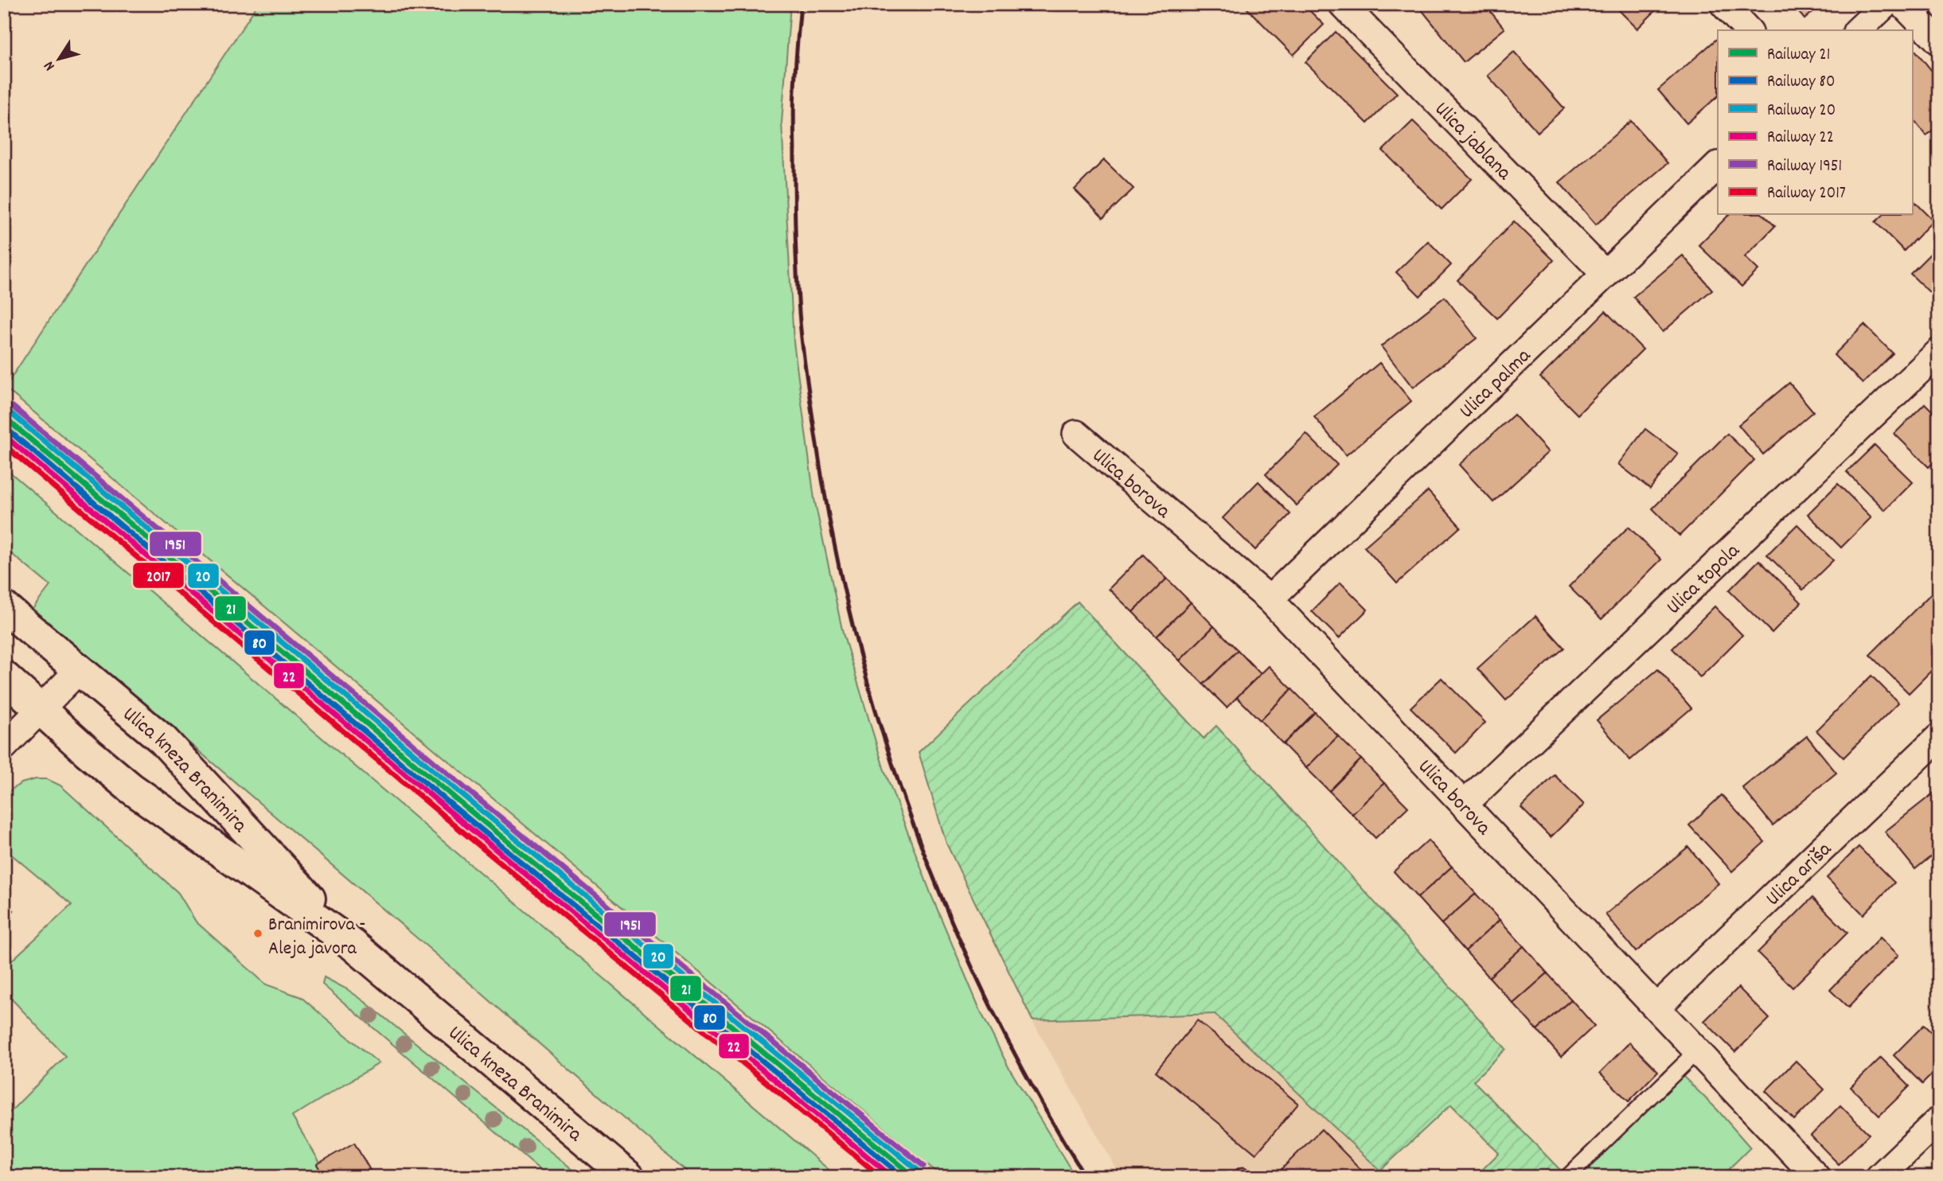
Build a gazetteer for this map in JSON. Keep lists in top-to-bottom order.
{
  "streets": {
    "main road": ["Ulica kneza Branimira"],
    "street": [
      "Ulica jablana",
      "Ulica palma",
      "Ulica borova",
      "Ulica topola",
      "Ulica ariša"
    ]
  },
  "crossings": [
    ["Ulica jablana", "Ulica palma"],
    ["Ulica palma", "Ulica borova"],
    ["Ulica borova", "Ulica topola"],
    ["Ulica borova", "Ulica ariša"]
  ],
  "places": ["Branimirova - Aleja javora"],
  "lines": [
    "rail line 1951",
    "rail line 20",
    "rail line 21",
    "rail line 80",
    "rail line 22",
    "rail line 2017"
  ],
  "legend": [
    "Railway 21",
    "Railway 80",
    "Railway 20",
    "Railway 22",
    "Railway 1951",
    "Railway 2017"
  ],
  "north": "bottom left"
}
